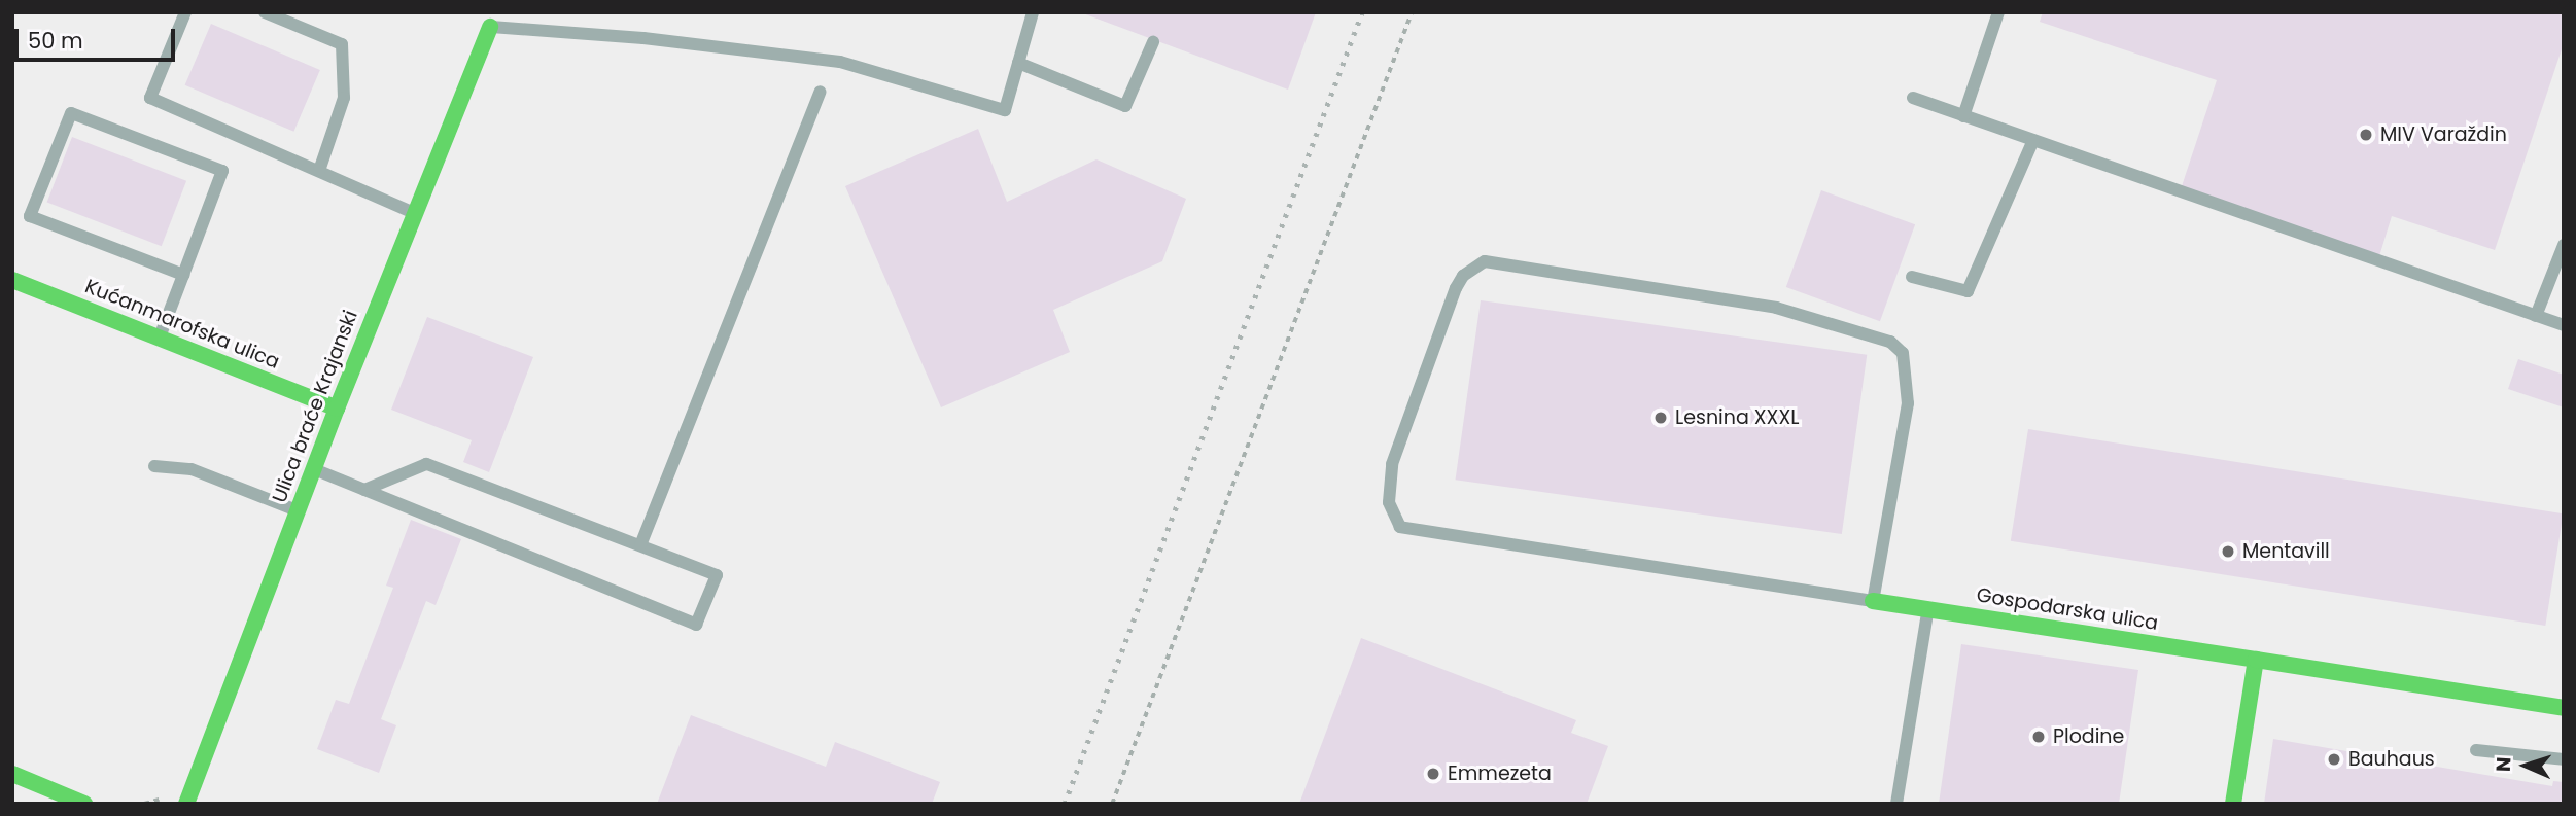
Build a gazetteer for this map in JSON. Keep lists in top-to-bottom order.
{
  "streets": {
    "street": ["Kućanmarofska ulica", "Ulica braće Krajanski", "Gospodarska ulica"]
  },
  "crossings": [
    ["Kućanmarofska ulica", "Ulica braće Krajanski"]
  ],
  "places": [
    "MIV Varaždin",
    "Lesnina XXXL",
    "Mentavill",
    "Plodine",
    "Bauhaus",
    "Emmezeta"
  ],
  "scale_bar": "50 m",
  "north": "left"
}
